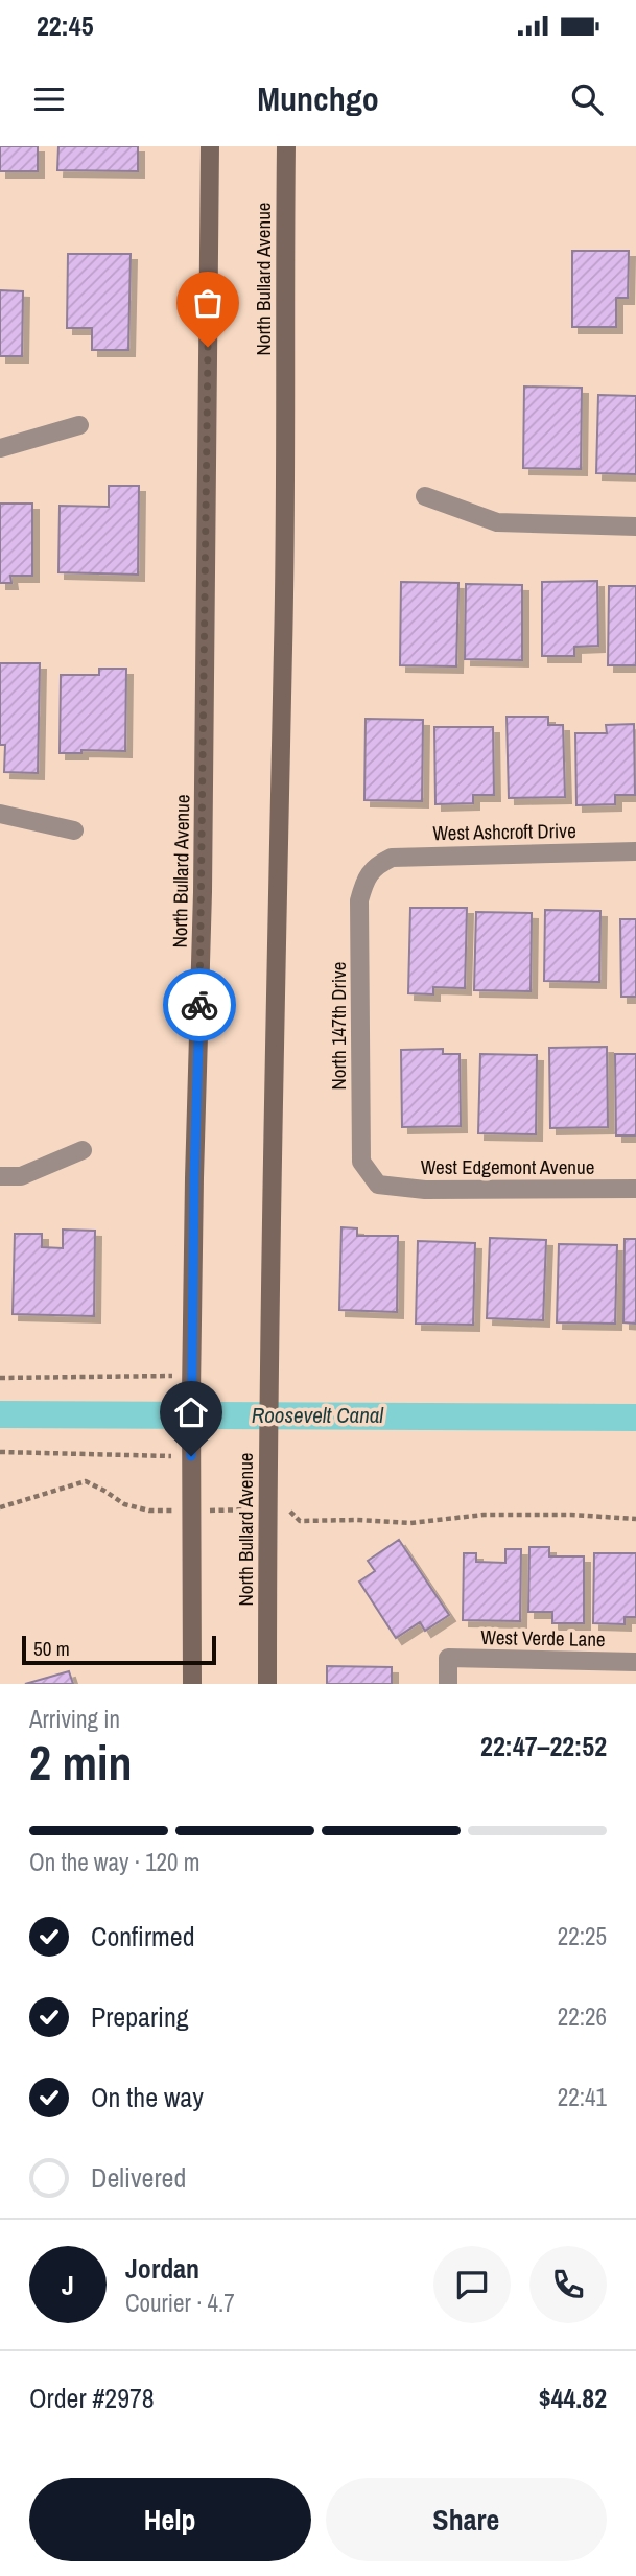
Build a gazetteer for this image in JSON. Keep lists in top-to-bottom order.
{
  "streets": {
    "main road": ["North Bullard Avenue"],
    "street": [
      "West Ashcroft Drive",
      "North 147th Drive",
      "West Edgemont Avenue",
      "West Verde Lane"
    ]
  },
  "crossings": [
    ["West Ashcroft Drive", "North 147th Drive"],
    ["North 147th Drive", "West Edgemont Avenue"]
  ],
  "water": ["Roosevelt Canal"],
  "scale_bar": "50 m",
  "page": {
    "status": "22:45",
    "header": "Munchgo",
    "scale": "50 m",
    "heading": ["2 min", "Arriving in", "22:47–22:52"],
    "panel": [
      "Jordan",
      "Courier · 4.7",
      "Order #2978",
      "$44.82"
    ],
    "bar": "On the way · 120 m",
    "list": [
      ["Confirmed", "22:25"],
      ["Preparing", "22:26"],
      ["On the way", "22:41"],
      "Delivered"
    ],
    "round": "J",
    "buttons": ["Help", "Share"]
  }
}
